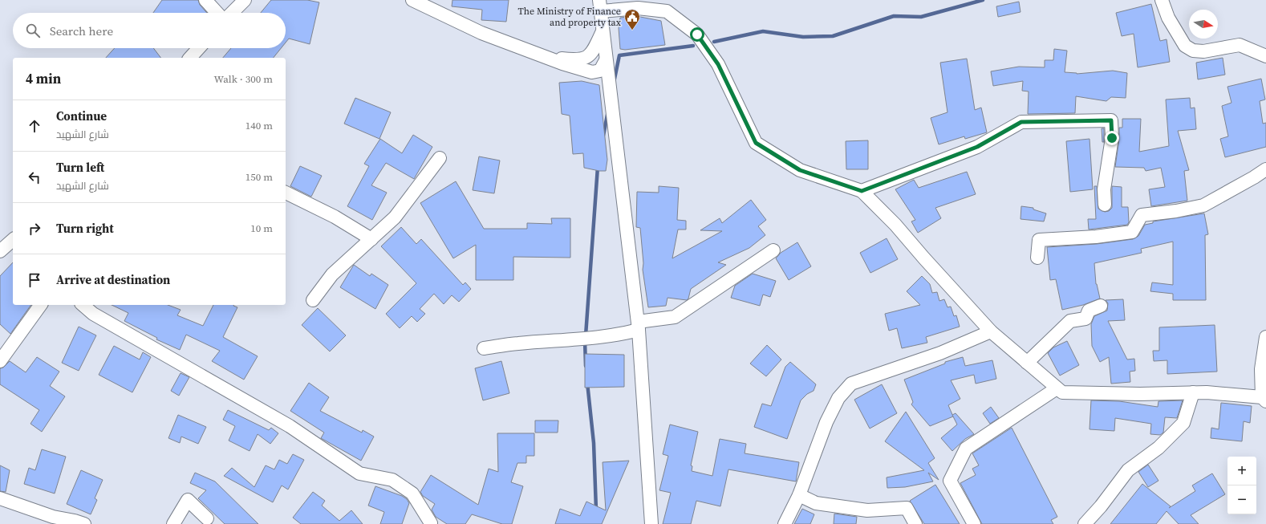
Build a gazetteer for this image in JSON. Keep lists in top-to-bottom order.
{
  "places": {
    "public building": ["The Ministry of Finance and property tax"]
  },
  "north": "right",
  "page": {
    "search": "Search here",
    "heading": ["4 min", "Walk · 300 m"],
    "list": [
      ["Continue", "شارع الشهيد", "140 m"],
      ["Turn left", "شارع الشهيد", "150 m"],
      ["Turn right", "10 m"],
      "Arrive at destination"
    ],
    "map_buttons": ["+", "−"]
  }
}
